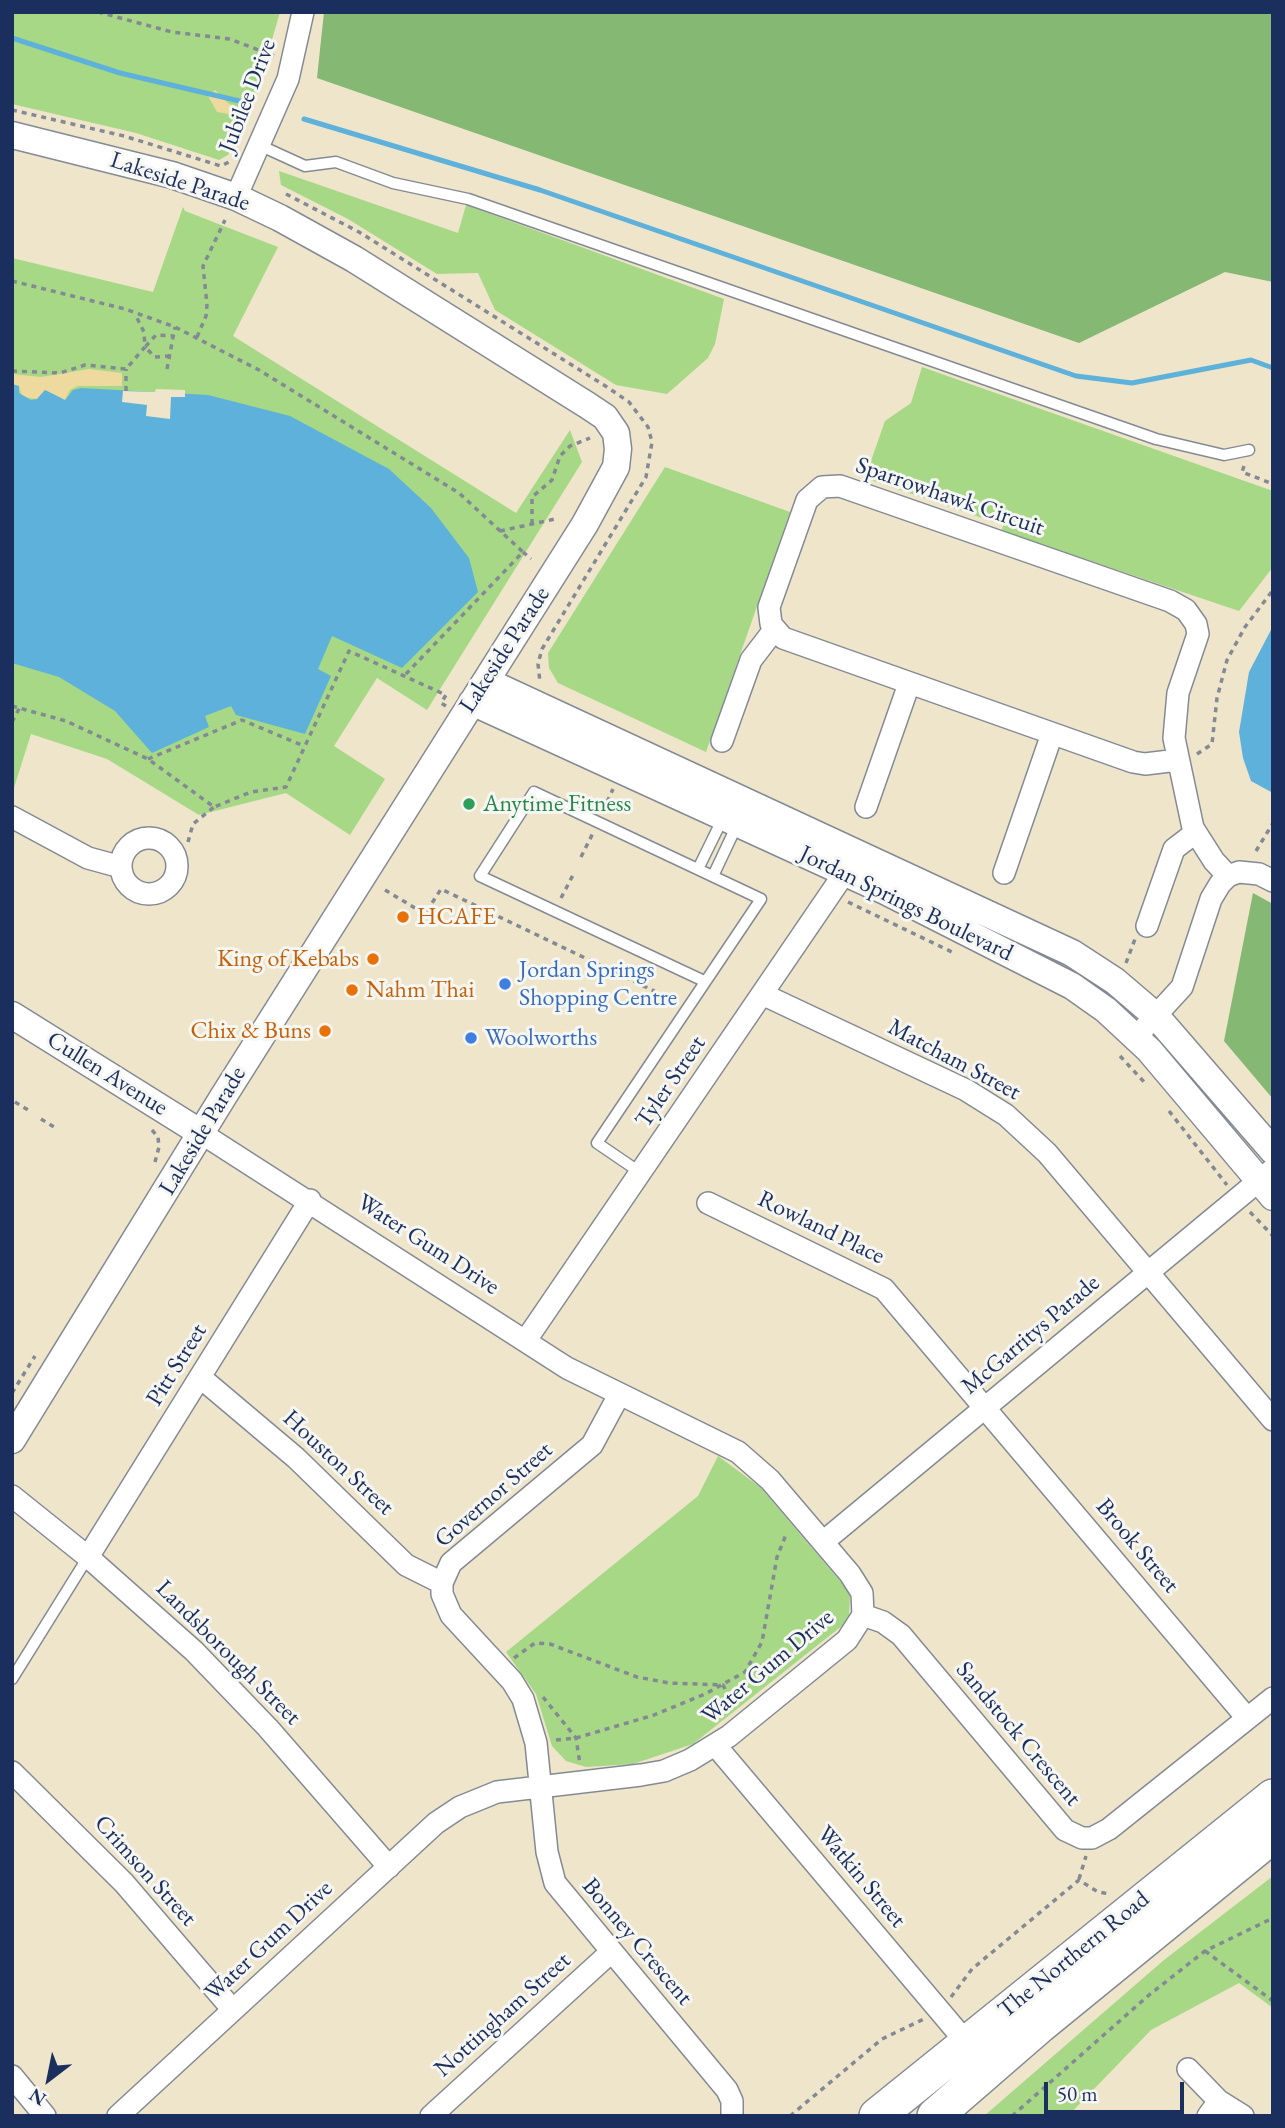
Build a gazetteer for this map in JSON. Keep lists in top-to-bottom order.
{
  "streets": {
    "highway": ["The Northern Road"],
    "street": [
      "Jubilee Drive",
      "Lakeside Parade",
      "Sparrowhawk Circuit",
      "Jordan Springs Boulevard",
      "Matcham Street",
      "Cullen Avenue",
      "Tyler Street",
      "Rowland Place",
      "Water Gum Drive",
      "McGarritys Parade",
      "Pitt Street",
      "Houston Street",
      "Governor Street",
      "Brook Street",
      "Landsborough Street",
      "Sandstock Crescent",
      "Crimson Street",
      "Watkin Street",
      "Bonney Crescent",
      "Nottingham Street"
    ]
  },
  "crossings": [
    ["Jubilee Drive", "Lakeside Parade"],
    ["Lakeside Parade", "Jordan Springs Boulevard"],
    ["Lakeside Parade", "Cullen Avenue"],
    ["Lakeside Parade", "Water Gum Drive"],
    ["Jordan Springs Boulevard", "Tyler Street"],
    ["Jordan Springs Boulevard", "McGarritys Parade"],
    ["Matcham Street", "Tyler Street"],
    ["Matcham Street", "McGarritys Parade"],
    ["Cullen Avenue", "Water Gum Drive"],
    ["Tyler Street", "Water Gum Drive"],
    ["Rowland Place", "McGarritys Parade"],
    ["Rowland Place", "Brook Street"],
    ["Water Gum Drive", "McGarritys Parade"],
    ["Water Gum Drive", "Pitt Street"],
    ["Water Gum Drive", "Governor Street"],
    ["Water Gum Drive", "Landsborough Street"],
    ["Water Gum Drive", "Sandstock Crescent"],
    ["Water Gum Drive", "Crimson Street"],
    ["Water Gum Drive", "Watkin Street"],
    ["Water Gum Drive", "Bonney Crescent"],
    ["McGarritys Parade", "Brook Street"],
    ["Pitt Street", "Houston Street"],
    ["Pitt Street", "Landsborough Street"],
    ["Houston Street", "Governor Street"],
    ["Governor Street", "Bonney Crescent"],
    ["Brook Street", "Sandstock Crescent"],
    ["Watkin Street", "The Northern Road"],
    ["Bonney Crescent", "Nottingham Street"]
  ],
  "places": [
    "Anytime Fitness",
    "HCAFE",
    "King of Kebabs",
    "Jordan Springs Shopping Centre",
    "Nahm Thai",
    "Chix & Buns",
    "Woolworths"
  ],
  "scale_bar": "50 m",
  "north": "bottom left"
}
